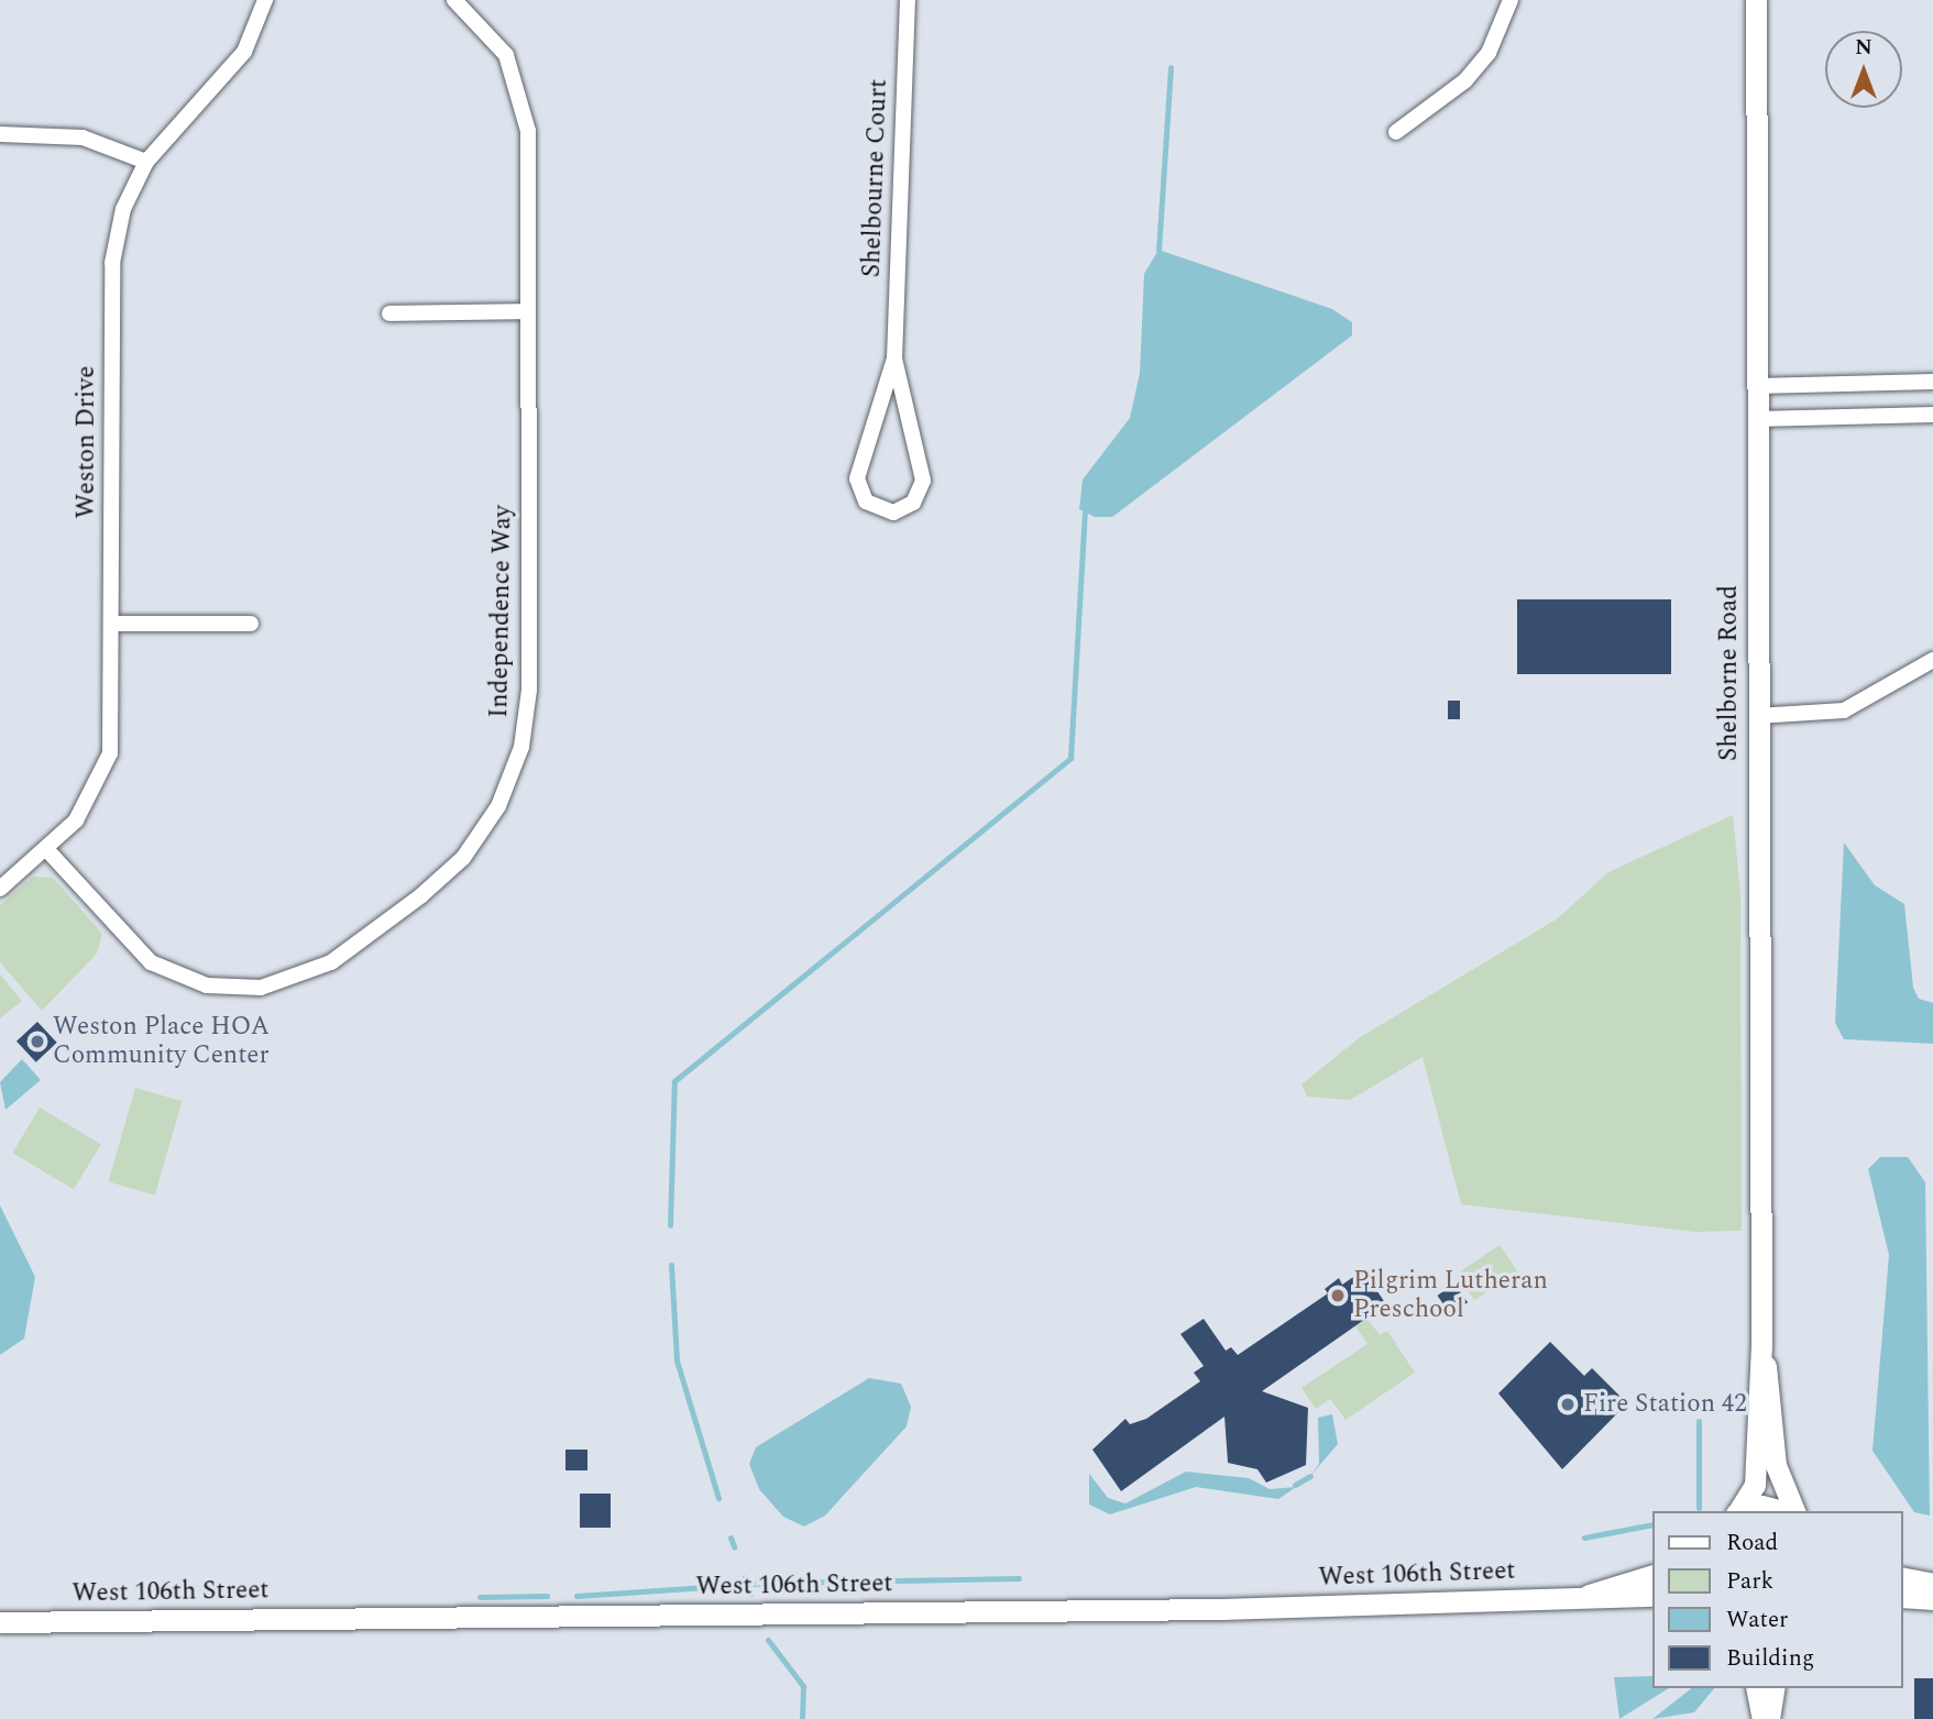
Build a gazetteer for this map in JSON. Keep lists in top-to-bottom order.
{
  "streets": {
    "street": [
      "Shelbourne Court",
      "Weston Drive",
      "Independence Way",
      "Shelborne Road",
      "West 106th Street"
    ]
  },
  "crossings": [
    ["Weston Drive", "Independence Way"]
  ],
  "places": ["Weston Place HOA Community Center", "Pilgrim Lutheran Preschool", "Fire Station 42"],
  "legend": [
    "Road",
    "Park",
    "Water",
    "Building"
  ],
  "north": "top"
}
